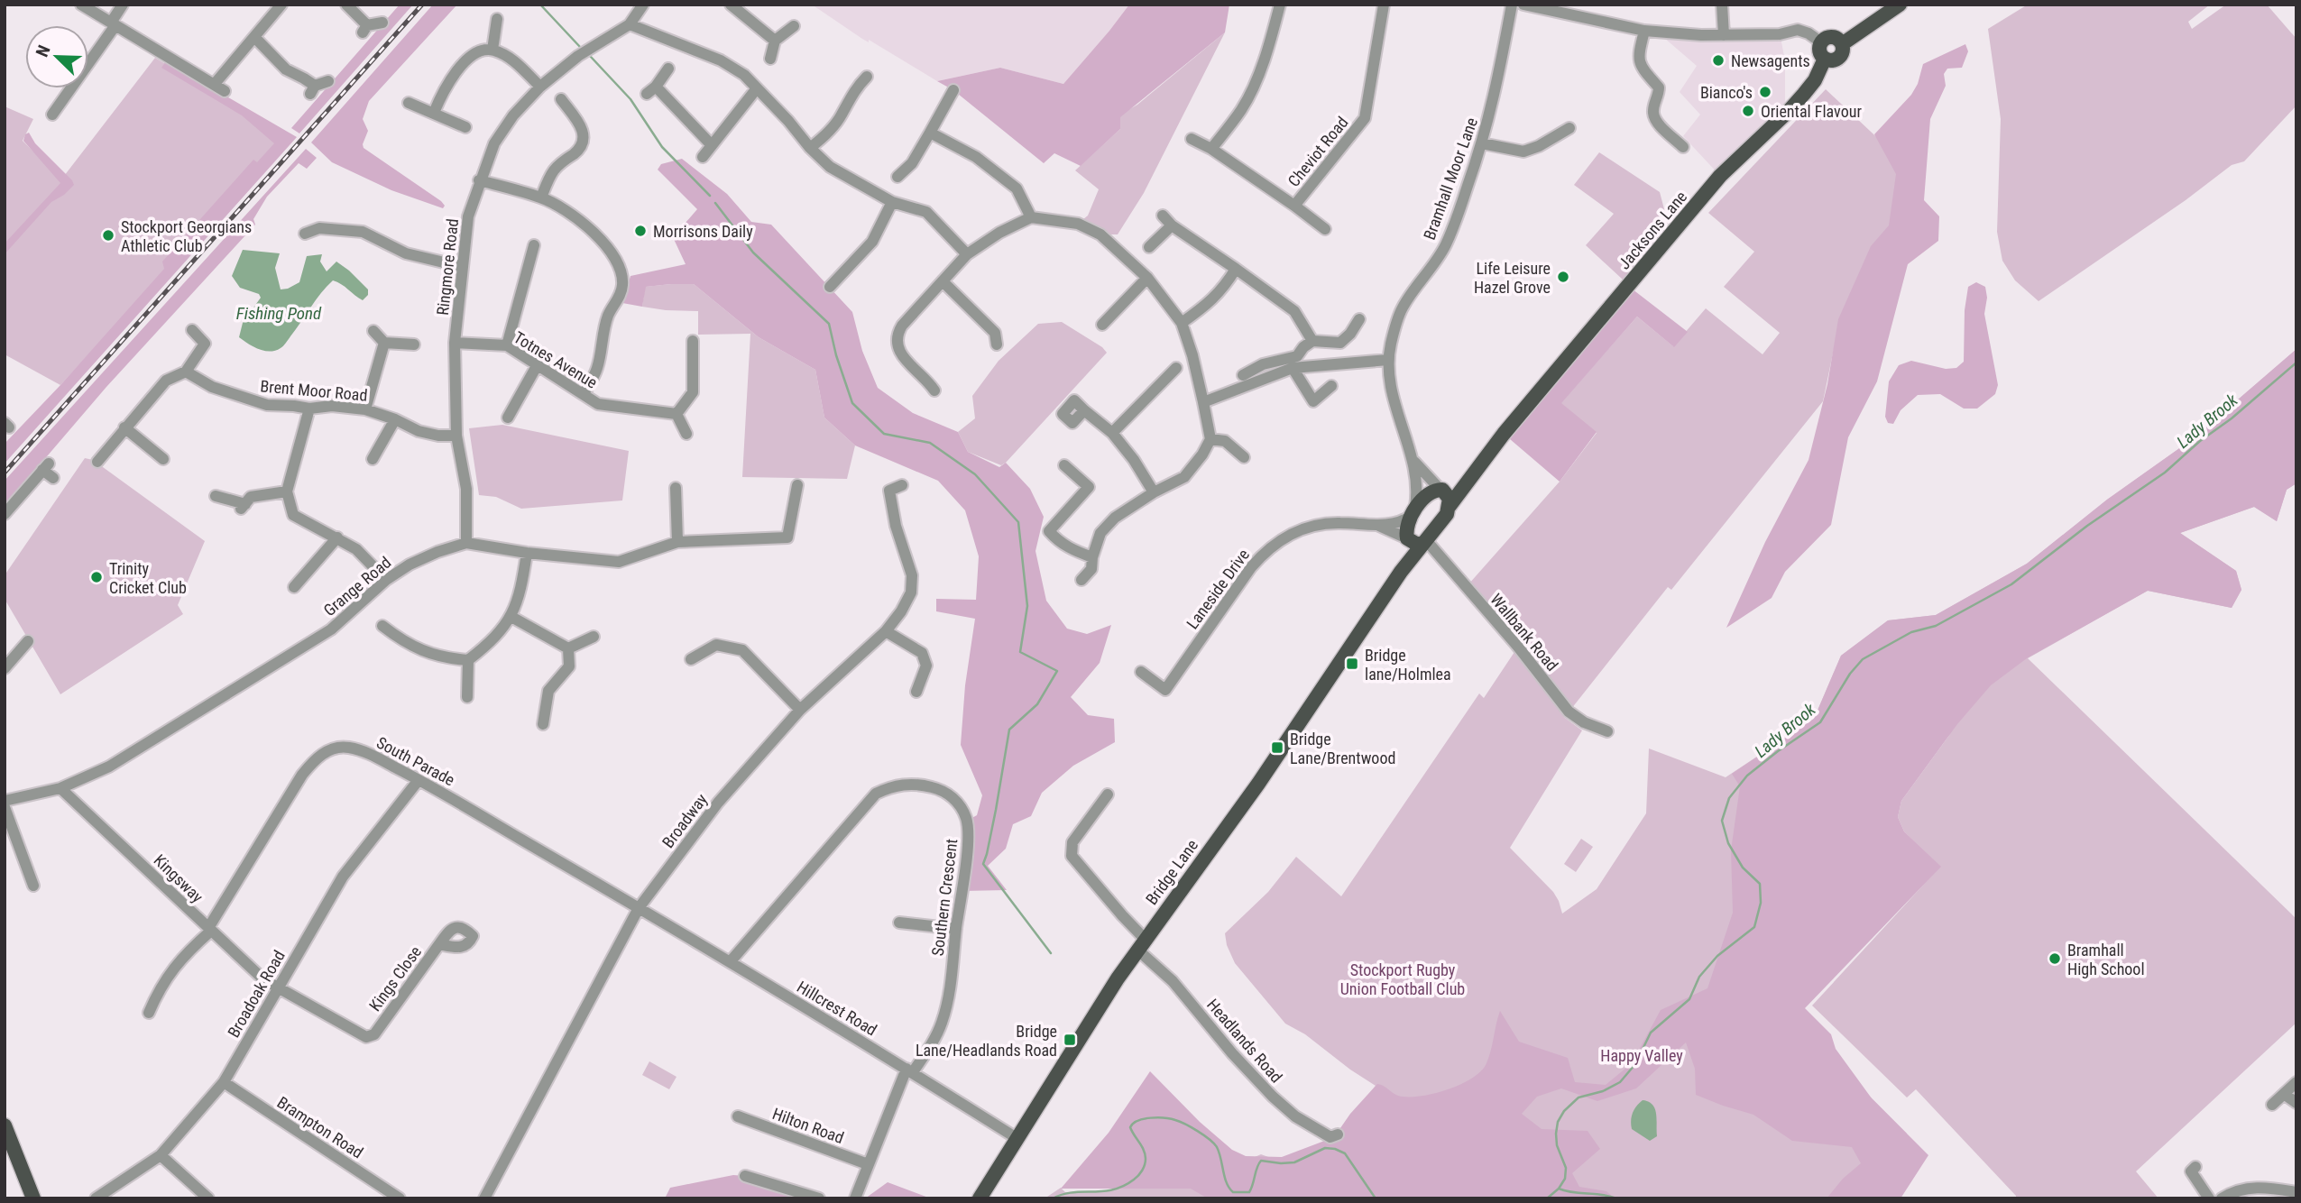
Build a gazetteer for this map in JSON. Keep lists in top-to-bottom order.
{
  "streets": {
    "main road": ["Jacksons Lane", "Bridge Lane"],
    "street": [
      "Cheviot Road",
      "Bramhall Moor Lane",
      "Ringmore Road",
      "Totnes Avenue",
      "Brent Moor Road",
      "Grange Road",
      "Laneside Drive",
      "Wallbank Road",
      "South Parade",
      "Broadway",
      "Kingsway",
      "Southern Crescent",
      "Kings Close",
      "Broadoak Road",
      "Hillcrest Road",
      "Headlands Road",
      "Hilton Road",
      "Brampton Road"
    ]
  },
  "crossings": [
    ["Bramhall Moor Lane", "Jacksons Lane"],
    ["Bramhall Moor Lane", "Laneside Drive"],
    ["Jacksons Lane", "Laneside Drive"],
    ["Jacksons Lane", "Wallbank Road"],
    ["Jacksons Lane", "Bridge Lane"],
    ["Ringmore Road", "Totnes Avenue"],
    ["Ringmore Road", "Brent Moor Road"],
    ["Ringmore Road", "Grange Road"],
    ["Grange Road", "Kingsway"],
    ["Laneside Drive", "Wallbank Road"],
    ["Laneside Drive", "Bridge Lane"],
    ["Wallbank Road", "Bridge Lane"],
    ["South Parade", "Broadway"],
    ["South Parade", "Kingsway"],
    ["South Parade", "Broadoak Road"],
    ["South Parade", "Hillcrest Road"],
    ["Broadway", "Hillcrest Road"],
    ["Bridge Lane", "Hillcrest Road"],
    ["Bridge Lane", "Headlands Road"],
    ["Kingsway", "Kings Close"],
    ["Kingsway", "Broadoak Road"],
    ["Southern Crescent", "Hillcrest Road"],
    ["Southern Crescent", "Hilton Road"],
    ["Kings Close", "Broadoak Road"],
    ["Broadoak Road", "Brampton Road"]
  ],
  "water": ["Fishing Pond", "Lady Brook"],
  "parks": ["Stockport Rugby Union Football Club", "Happy Valley"],
  "places": {
    "other": [
      "Newsagents",
      "Bianco's",
      "Oriental Flavour",
      "Morrisons Daily",
      "Stockport Georgians Athletic Club",
      "Life Leisure Hazel Grove",
      "Trinity Cricket Club",
      "Bramhall High School"
    ],
    "transit": ["Bridge lane/Holmlea", "Bridge Lane/Brentwood", "Bridge Lane/Headlands Road"]
  },
  "north": "top left"
}
